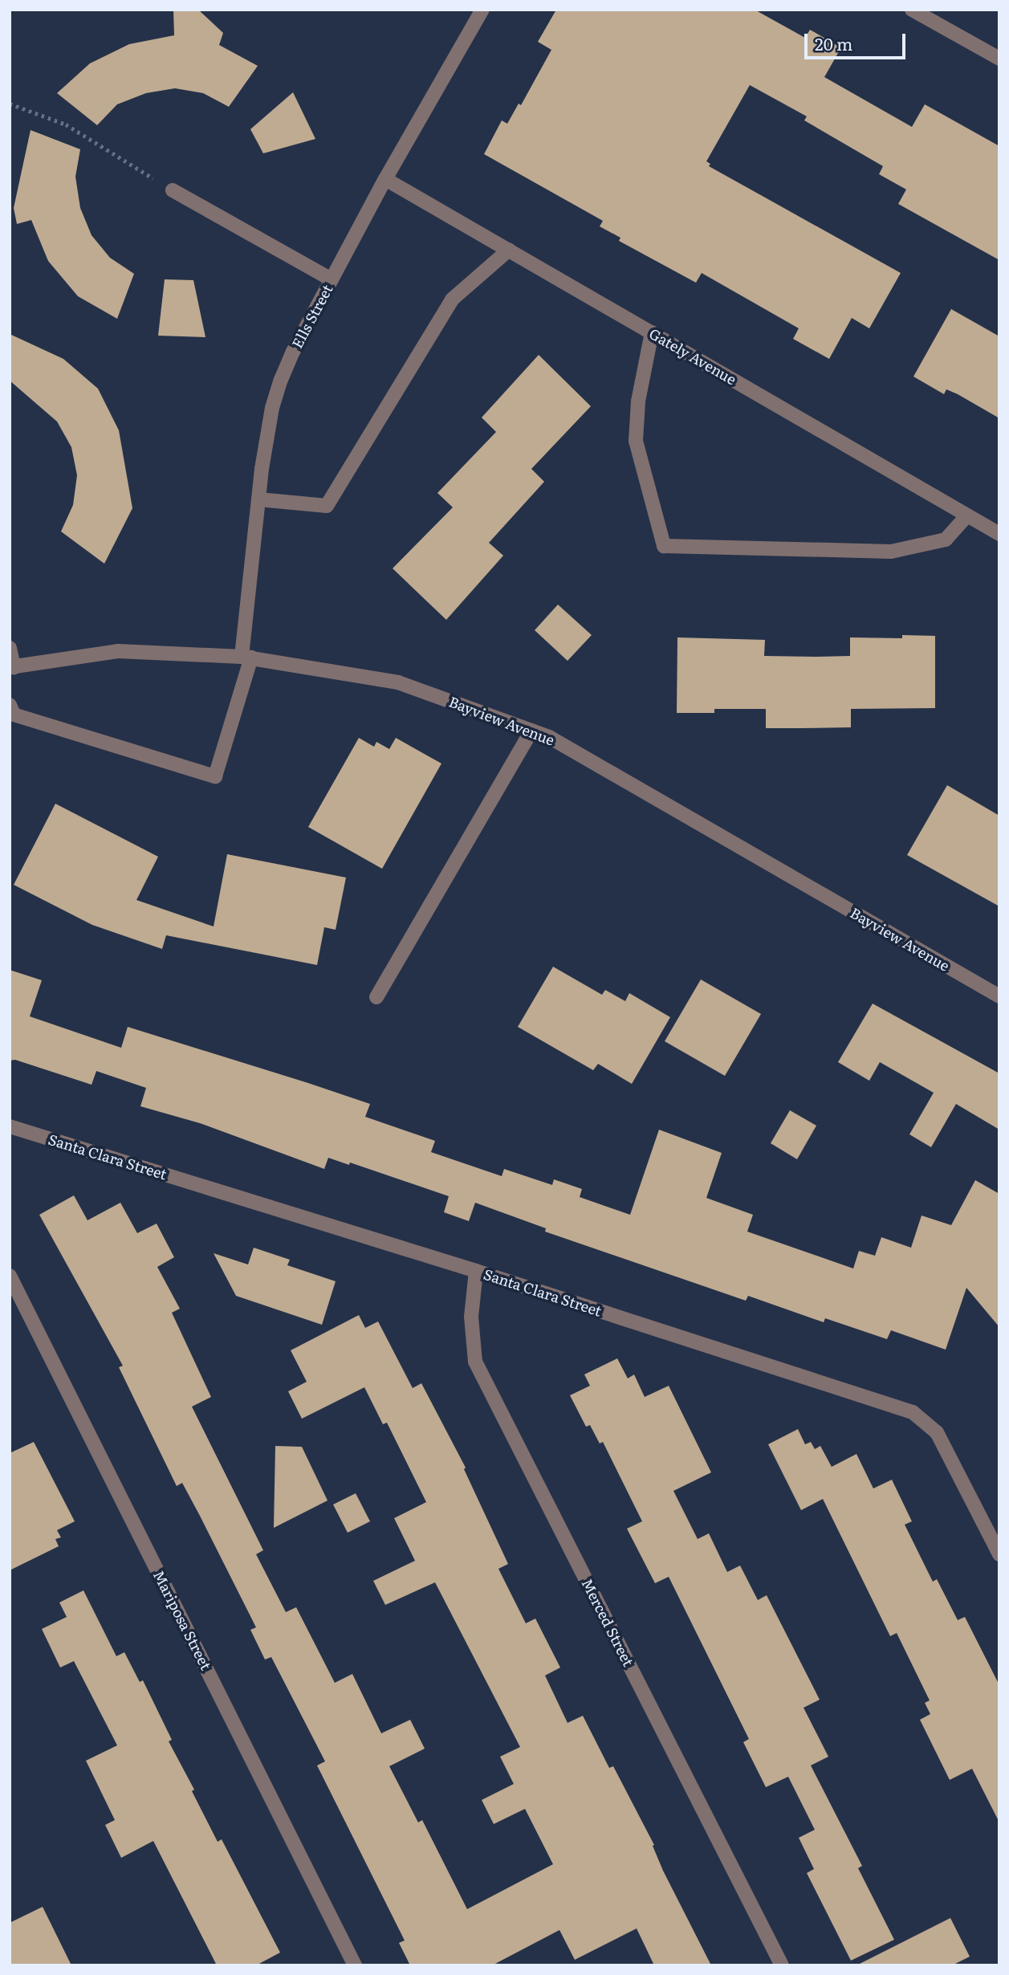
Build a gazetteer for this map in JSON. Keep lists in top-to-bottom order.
{
  "streets": {
    "street": [
      "Ells Street",
      "Gately Avenue",
      "Bayview Avenue",
      "Santa Clara Street",
      "Mariposa Street",
      "Merced Street"
    ]
  },
  "crossings": [
    ["Ells Street", "Gately Avenue"],
    ["Ells Street", "Bayview Avenue"],
    ["Santa Clara Street", "Merced Street"]
  ],
  "scale_bar": "20 m"
}
